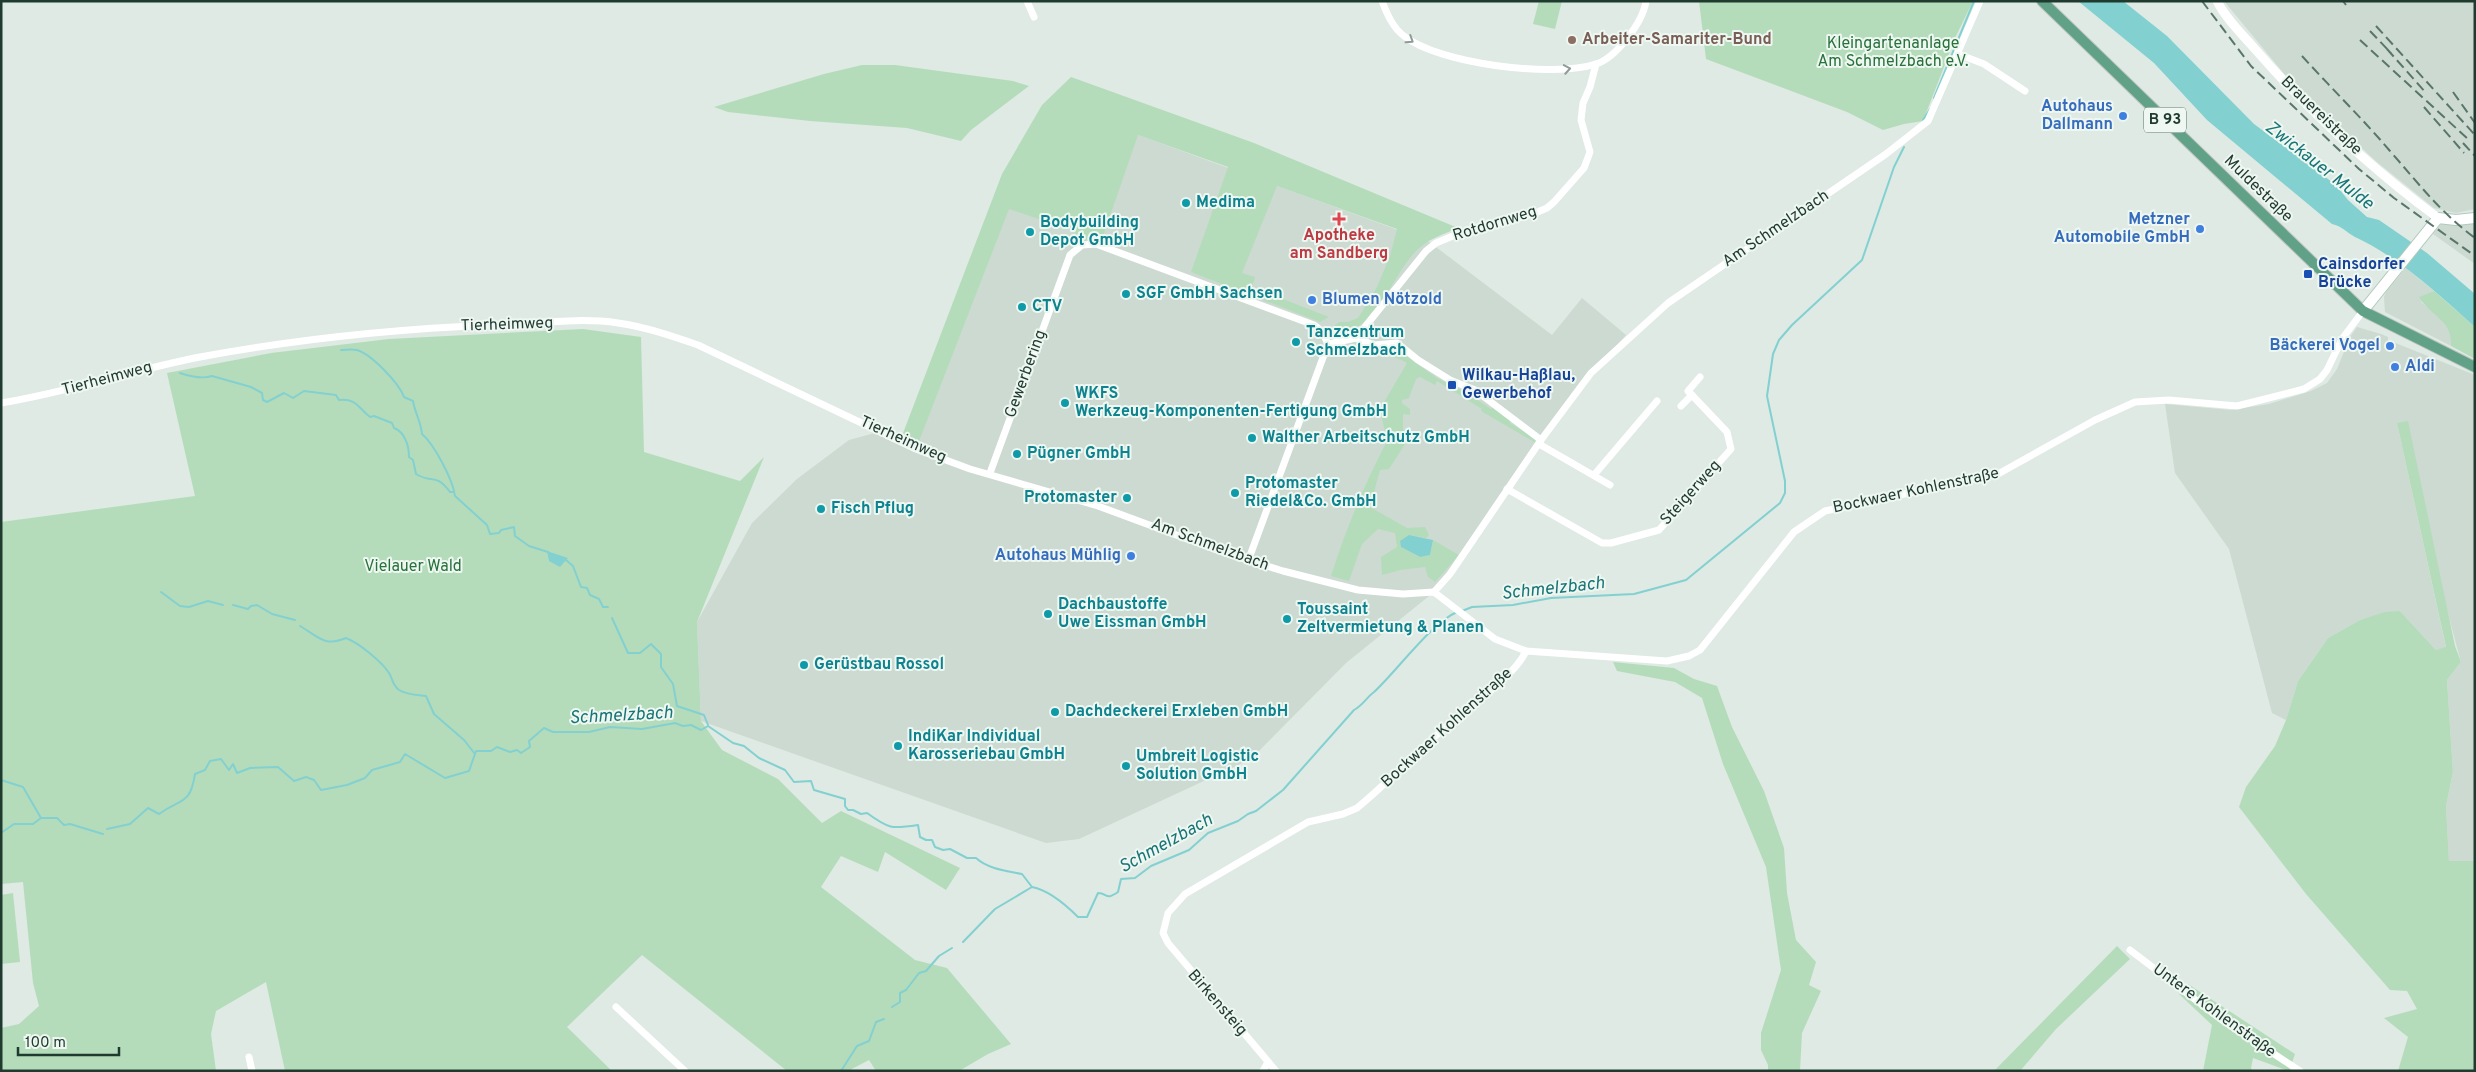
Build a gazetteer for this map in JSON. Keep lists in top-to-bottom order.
{
  "streets": {
    "main road": ["B 93", "Muldestraße"],
    "street": [
      "Brauereistraße",
      "Rotdornweg",
      "Am Schmelzbach",
      "Tierheimweg",
      "Gewerbering",
      "Bockwaer Kohlenstraße",
      "Steigerweg",
      "Birkensteig",
      "Untere Kohlenstraße"
    ]
  },
  "crossings": [
    ["Muldestraße", "Bockwaer Kohlenstraße"],
    ["Am Schmelzbach", "Tierheimweg"],
    ["Am Schmelzbach", "Gewerbering"],
    ["Am Schmelzbach", "Steigerweg"],
    ["Tierheimweg", "Gewerbering"],
    ["Bockwaer Kohlenstraße", "Birkensteig"]
  ],
  "water": ["Zwickauer Mulde", "Schmelzbach"],
  "parks": ["Kleingartenanlage Am Schmelzbach e.V.", "Vielauer Wald"],
  "places": {
    "other": [
      "Arbeiter-Samariter-Bund",
      "Autohaus Dallmann",
      "Medima",
      "Metzner Automobile GmbH",
      "Bodybuilding Depot GmbH",
      "SGF GmbH Sachsen",
      "Blumen Nötzold",
      "CTV",
      "Tanzcentrum Schmelzbach",
      "Bäckerei Vogel",
      "Aldi",
      "WKFS Werkzeug-Komponenten-Fertigung GmbH",
      "Walther Arbeitschutz GmbH",
      "Pügner GmbH",
      "Protomaster Riedel&Co. GmbH",
      "Protomaster",
      "Fisch Pflug",
      "Autohaus Mühlig",
      "Dachbaustoffe Uwe Eissman GmbH",
      "Toussaint Zeltvermietung & Planen",
      "Gerüstbau Rossol",
      "Dachdeckerei Erxleben GmbH",
      "IndiKar Individual Karosseriebau GmbH",
      "Umbreit Logistic Solution GmbH"
    ],
    "health": ["Apotheke am Sandberg"],
    "transit": ["Cainsdorfer Brücke", "Wilkau-Haßlau, Gewerbehof"]
  },
  "scale_bar": "100 m"
}
